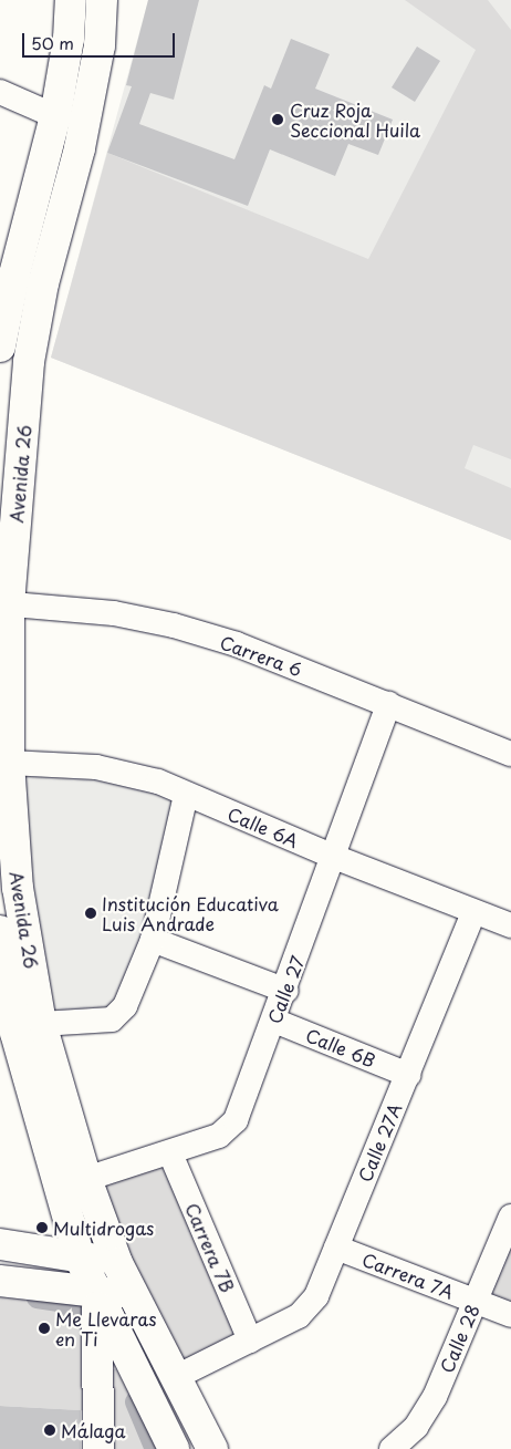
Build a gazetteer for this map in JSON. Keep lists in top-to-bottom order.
{
  "streets": {
    "main road": ["Avenida 26"],
    "street": [
      "Carrera 6",
      "Calle 6A",
      "Calle 27",
      "Calle 6B",
      "Calle 27A",
      "Carrera 7B",
      "Carrera 7A",
      "Calle 28"
    ]
  },
  "crossings": [
    ["Avenida 26", "Carrera 6"],
    ["Avenida 26", "Calle 6A"],
    ["Avenida 26", "Calle 27"],
    ["Avenida 26", "Calle 27A"],
    ["Carrera 6", "Calle 27"],
    ["Calle 6A", "Calle 27"],
    ["Calle 6A", "Calle 27A"],
    ["Calle 27", "Calle 6B"],
    ["Calle 27", "Carrera 7B"],
    ["Calle 6B", "Calle 27A"],
    ["Calle 27A", "Carrera 7B"],
    ["Calle 27A", "Carrera 7A"],
    ["Carrera 7A", "Calle 28"]
  ],
  "places": [
    "Cruz Roja Seccional Huila",
    "Institución Educativa Luis Andrade",
    "Multidrogas",
    "Me Llevaras en Ti",
    "Málaga"
  ],
  "scale_bar": "50 m"
}
